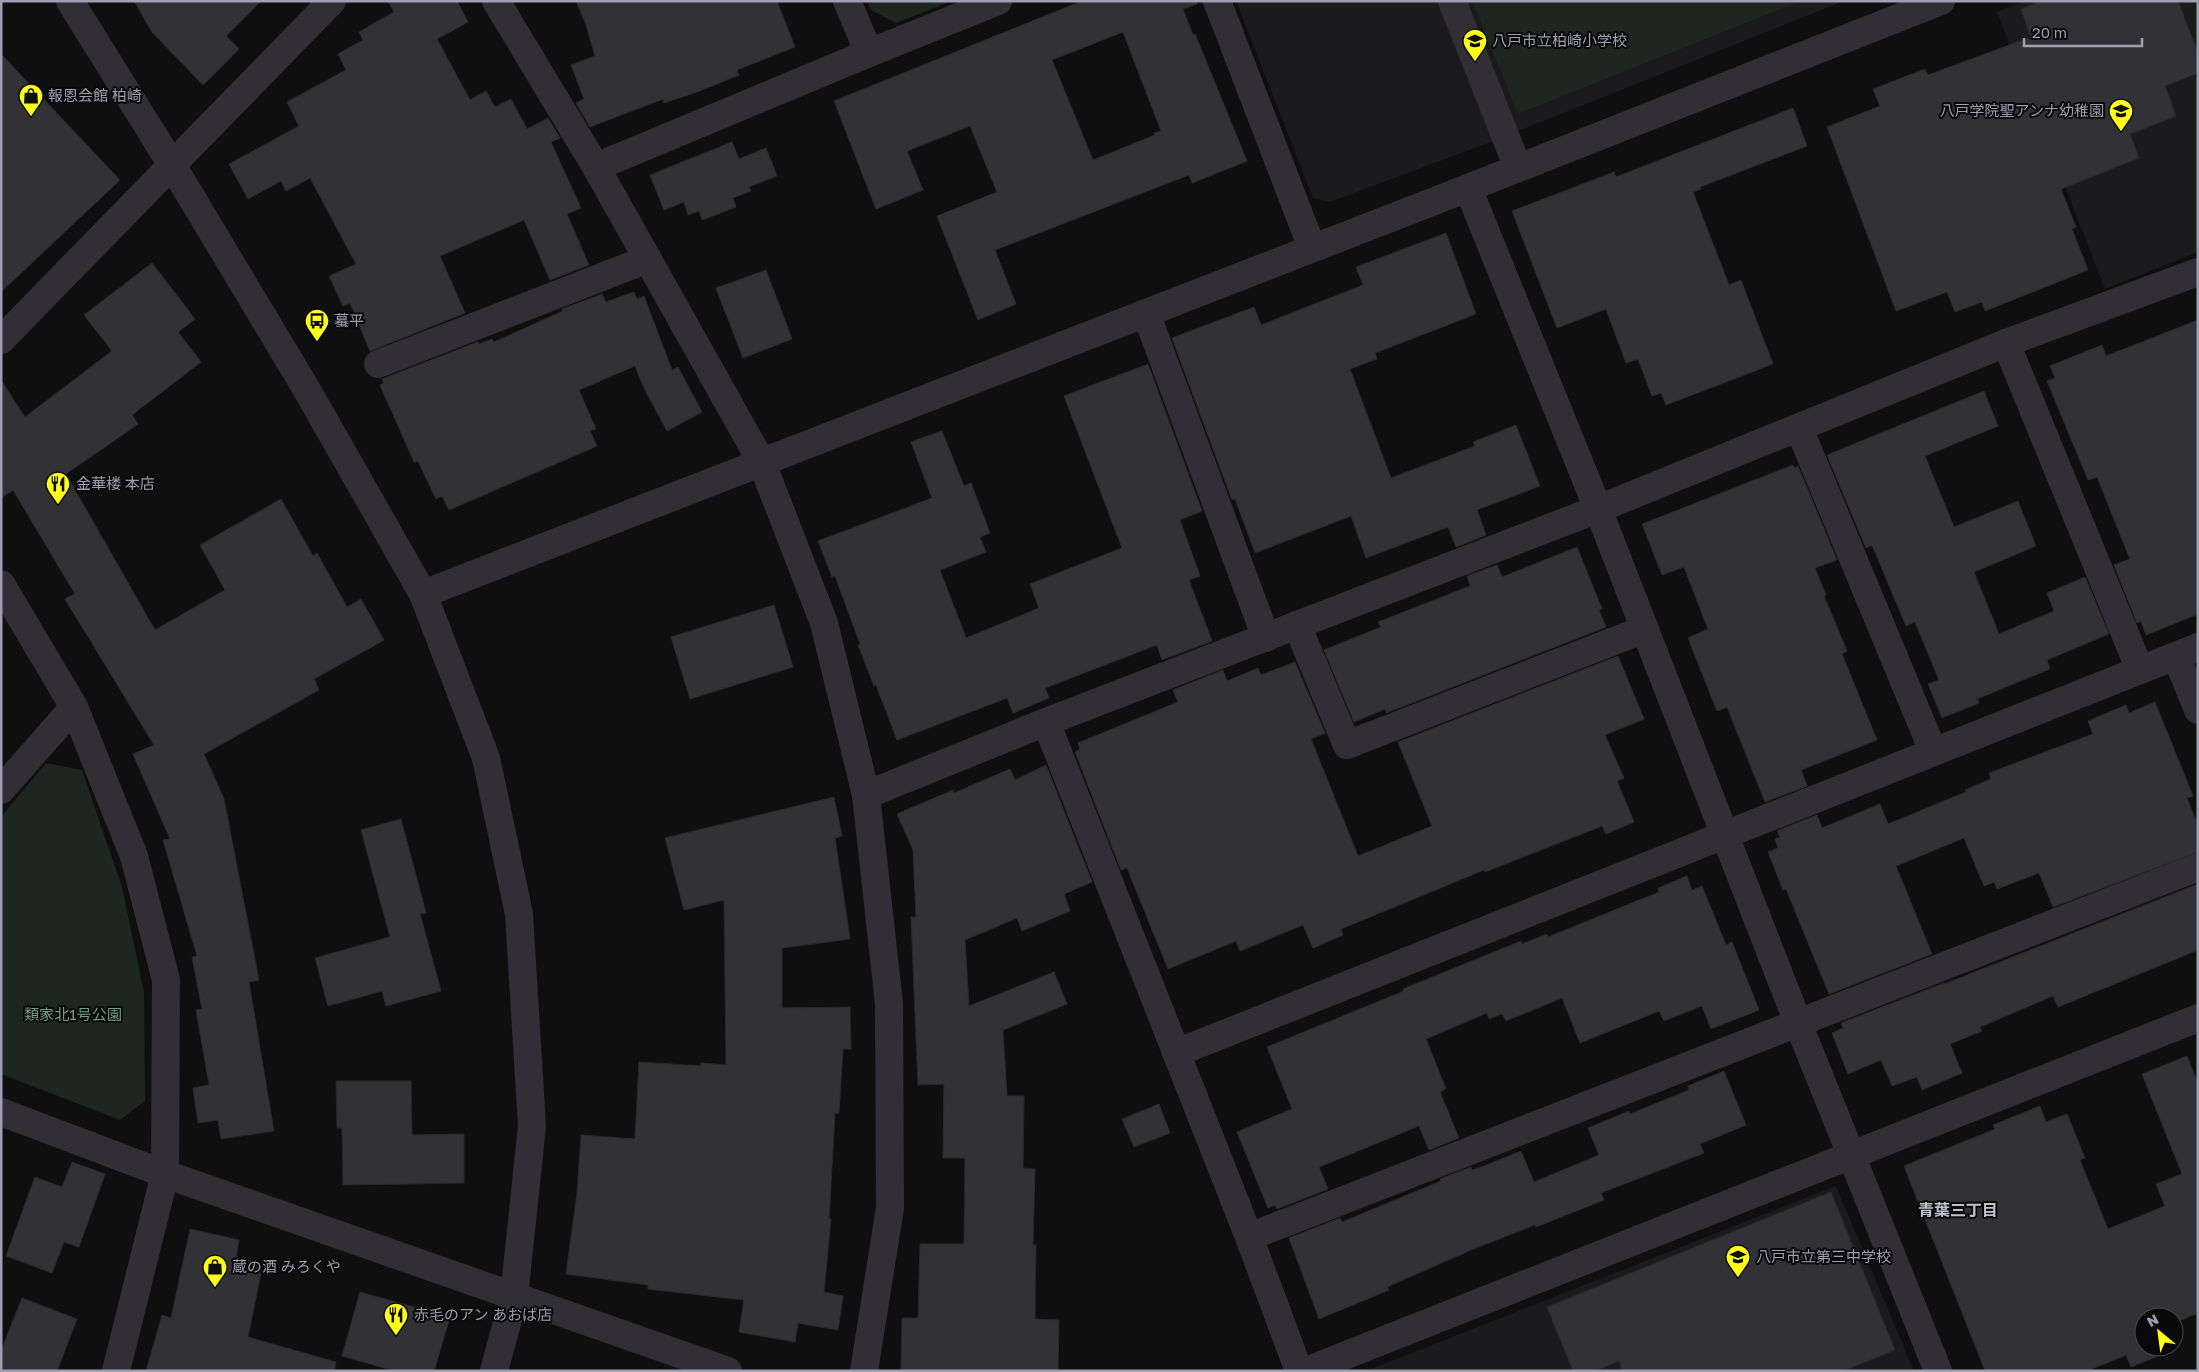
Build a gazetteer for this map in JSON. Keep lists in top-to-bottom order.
{
  "districts": ["青葉三丁目"],
  "parks": ["類家北1号公園"],
  "places": {
    "school or university": ["八戸市立柏崎小学校", "八戸学院聖アンナ幼稚園", "八戸市立第三中学校"],
    "shop": ["報恩会館 柏崎", "蔵の酒 みろくや"],
    "bus stop": ["蟇平"],
    "restaurant": ["金華楼 本店", "赤毛のアン あおば店"]
  },
  "scale_bar": "20 m",
  "north": "top left"
}
